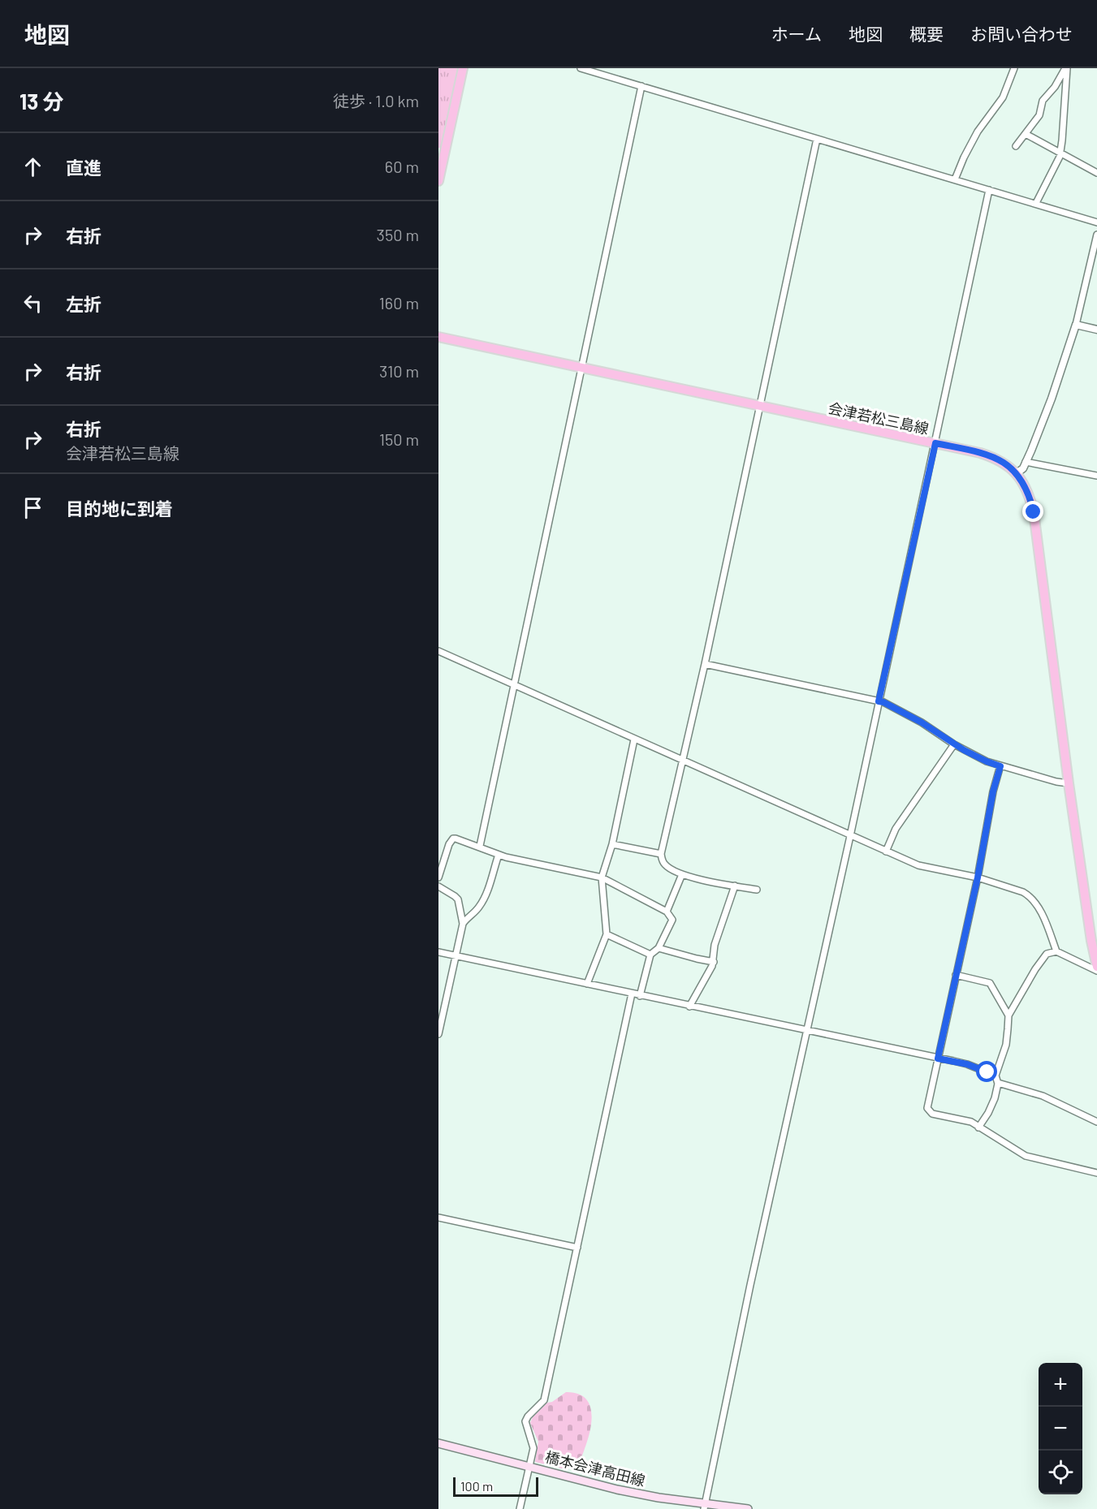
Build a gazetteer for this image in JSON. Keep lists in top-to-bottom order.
{
  "streets": {
    "main road": ["会津若松三島線", "橋本会津高田線"]
  },
  "scale_bar": "100 m",
  "page": {
    "header": "地図",
    "nav": [
      "ホーム",
      "地図",
      "概要",
      "お問い合わせ"
    ],
    "heading": ["13 分", "徒歩 · 1.0 km"],
    "list": [
      ["直進", "60 m"],
      ["右折", "350 m"],
      ["左折", "160 m"],
      ["右折", "310 m"],
      ["右折", "会津若松三島線", "150 m"],
      "目的地に到着"
    ],
    "map_buttons": ["+", "−"],
    "scale": "100 m"
  }
}
